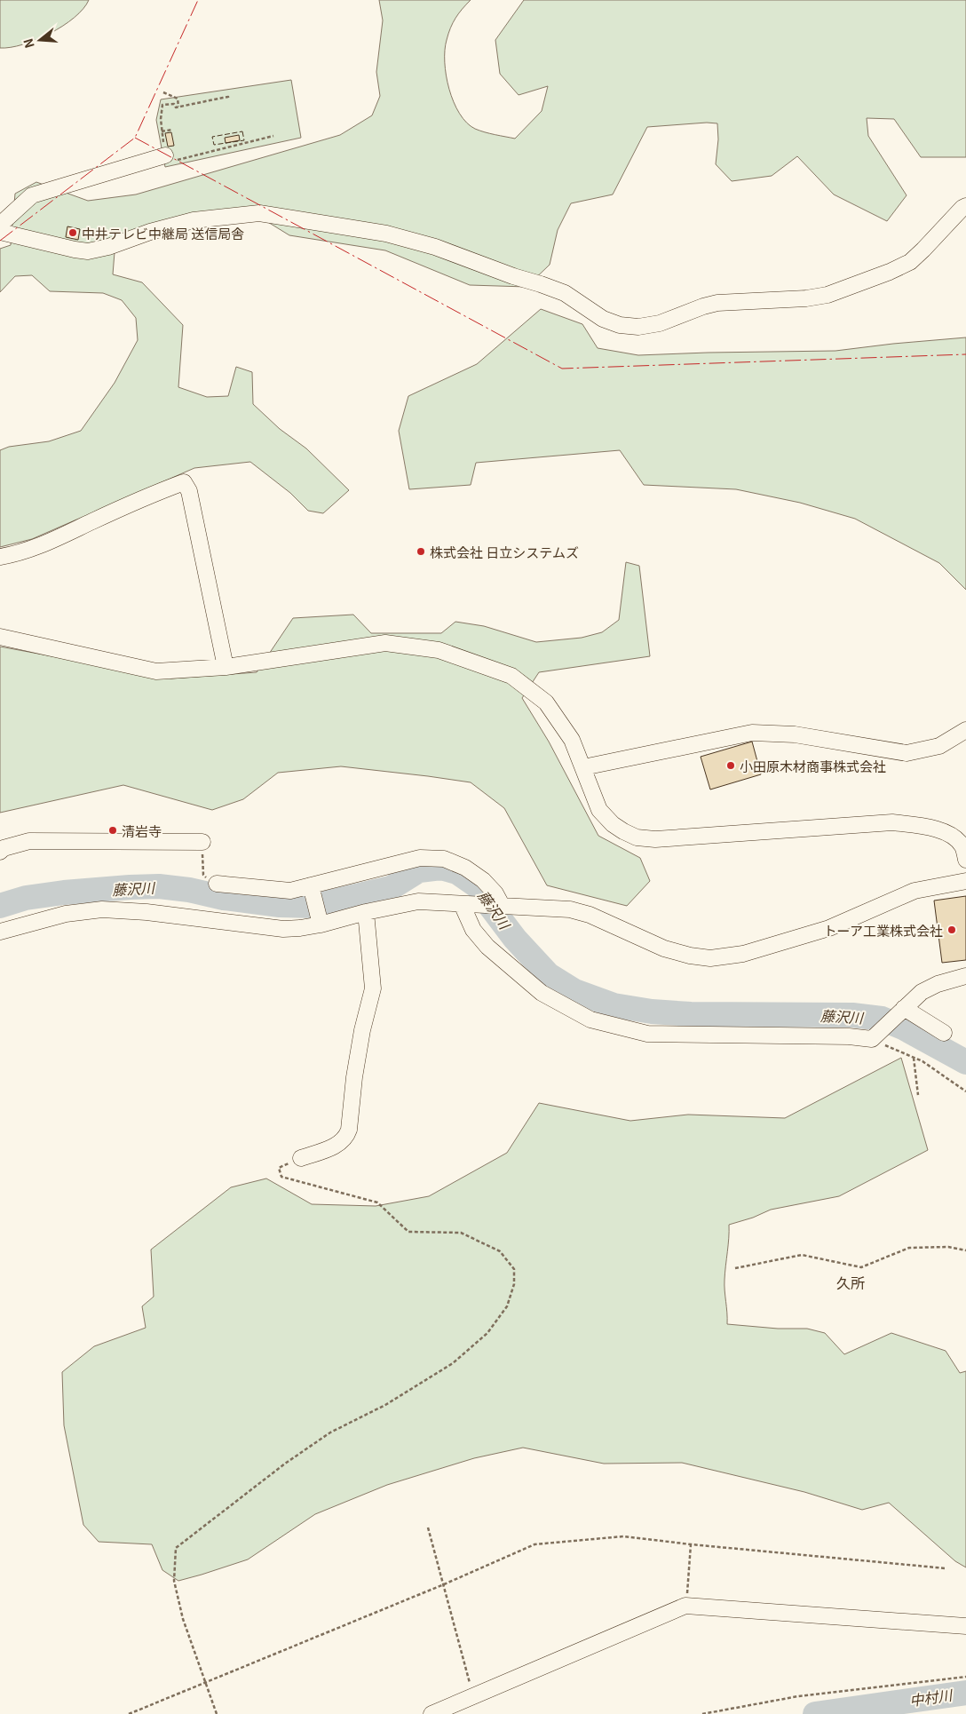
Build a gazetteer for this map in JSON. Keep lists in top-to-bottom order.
{
  "districts": ["久所"],
  "water": ["藤沢川", "中村川"],
  "places": [
    "中井テレビ中継局 送信局舎",
    "株式会社 日立システムズ",
    "小田原木材商事株式会社",
    "清岩寺",
    "トーア工業株式会社"
  ],
  "north": "left"
}
